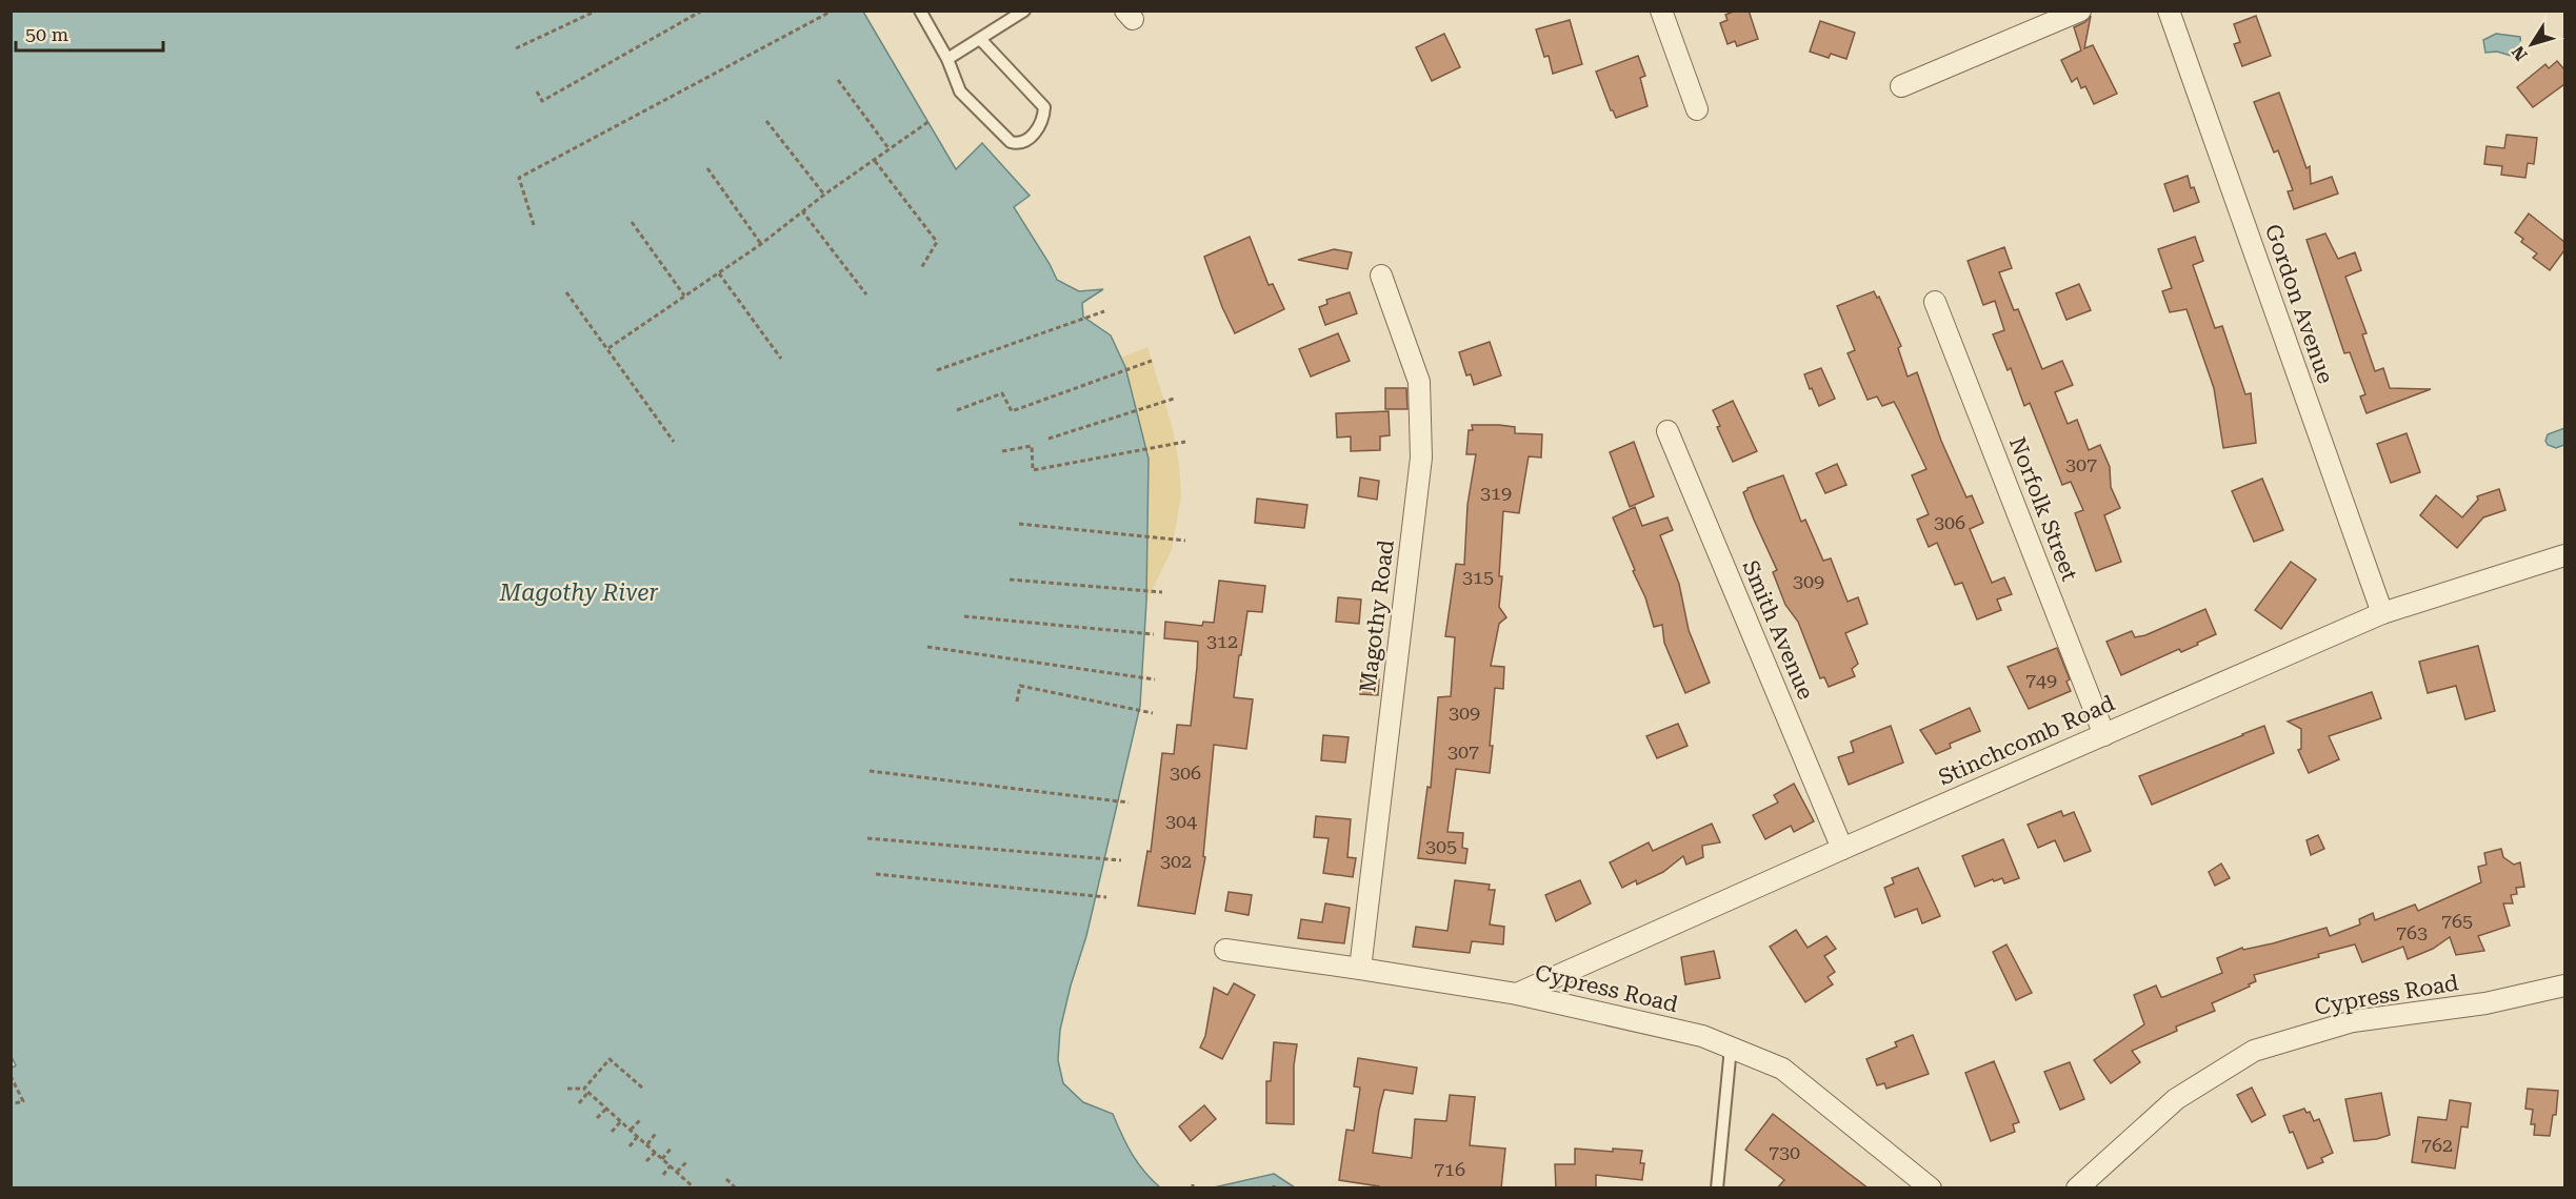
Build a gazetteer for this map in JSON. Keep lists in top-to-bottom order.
{
  "streets": {
    "street": [
      "Gordon Avenue",
      "Norfolk Street",
      "Magothy Road",
      "Smith Avenue",
      "Stinchcomb Road",
      "Cypress Road"
    ]
  },
  "crossings": [
    ["Gordon Avenue", "Stinchcomb Road"],
    ["Norfolk Street", "Stinchcomb Road"],
    ["Magothy Road", "Cypress Road"],
    ["Smith Avenue", "Stinchcomb Road"],
    ["Stinchcomb Road", "Cypress Road"]
  ],
  "water": ["Magothy River"],
  "house_numbers": [
    "307",
    "319",
    "306",
    "315",
    "309",
    "312",
    "749",
    "309",
    "307",
    "306",
    "304",
    "305",
    "302",
    "765",
    "763",
    "762",
    "730",
    "716"
  ],
  "scale_bar": "50 m",
  "north": "bottom left"
}
